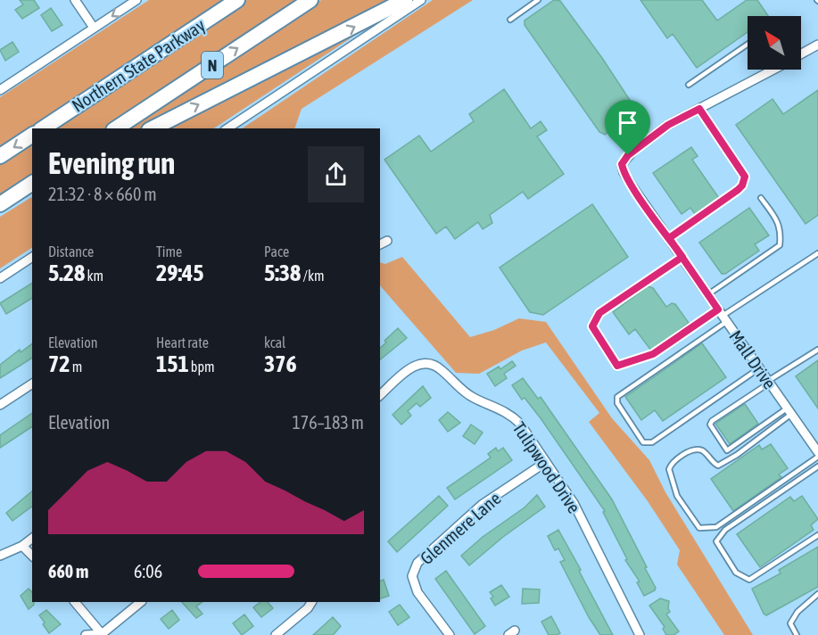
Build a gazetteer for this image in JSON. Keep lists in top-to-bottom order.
{
  "streets": {
    "highway": ["Northern State Parkway", "N"],
    "street": ["Mall Drive", "Tulipwood Drive", "Glenmere Lane"]
  },
  "crossings": [
    ["Tulipwood Drive", "Glenmere Lane"]
  ],
  "north": "top left",
  "page": {
    "heading": ["Evening run", "21:32 · 8 × 660 m"],
    "stats": [
      ["Distance", "5.28 km"],
      ["Time", "29:45"],
      ["Pace", "5:38 /km"],
      ["Elevation", "72 m"],
      ["Heart rate", "151 bpm"],
      ["kcal", "376"]
    ],
    "chart": ["Elevation", "176–183 m"],
    "list": [
      {
        "name": "660 m",
        "note": "6:06"
      }
    ]
  }
}
